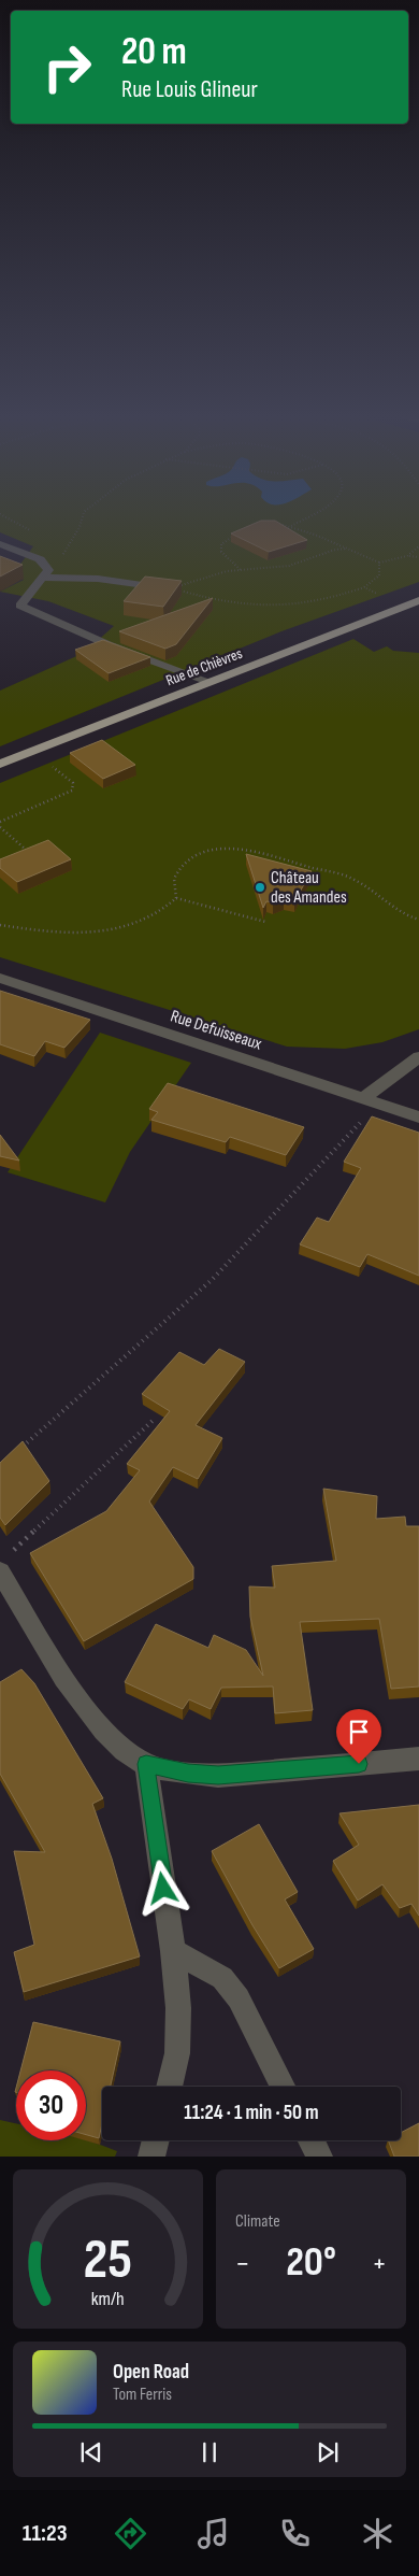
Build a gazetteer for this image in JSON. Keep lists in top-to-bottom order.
{
  "streets": {
    "main road": ["Rue de Chièvres"],
    "street": ["Rue Defuisseaux"]
  },
  "places": ["Château des Amandes"],
  "page": {
    "turn": ["20 m", "Rue Louis Glineur"],
    "limit": "30",
    "trip": "11:24 · 1 min · 50 m",
    "tile": "Climate",
    "heat": ["−", "20°", "+"],
    "song": ["Open Road", "Tom Ferris"],
    "tabs": "11:23",
    "gauge": ["25", "km/h"]
  }
}
